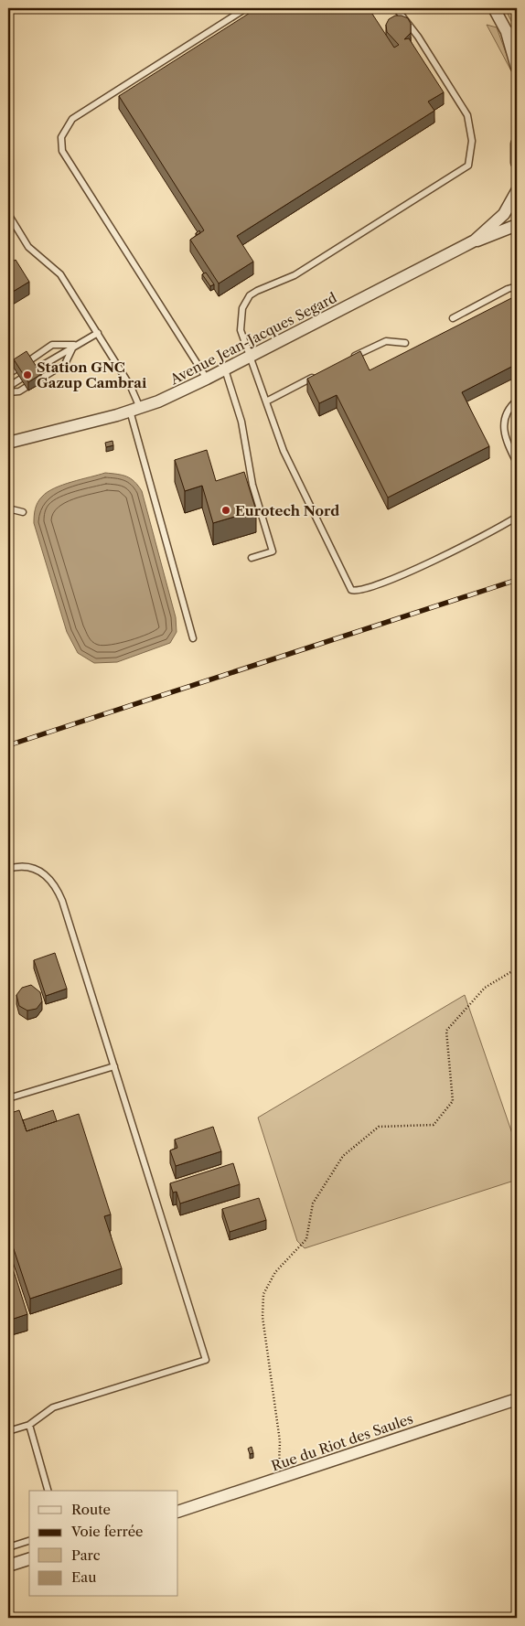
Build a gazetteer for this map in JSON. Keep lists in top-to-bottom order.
{
  "streets": {
    "street": ["Avenue Jean-Jacques Segard", "Rue du Riot des Saules"]
  },
  "places": ["Station GNC Gazup Cambrai", "Eurotech Nord"],
  "legend": [
    "Route",
    "Voie ferrée",
    "Parc",
    "Eau"
  ]
}
